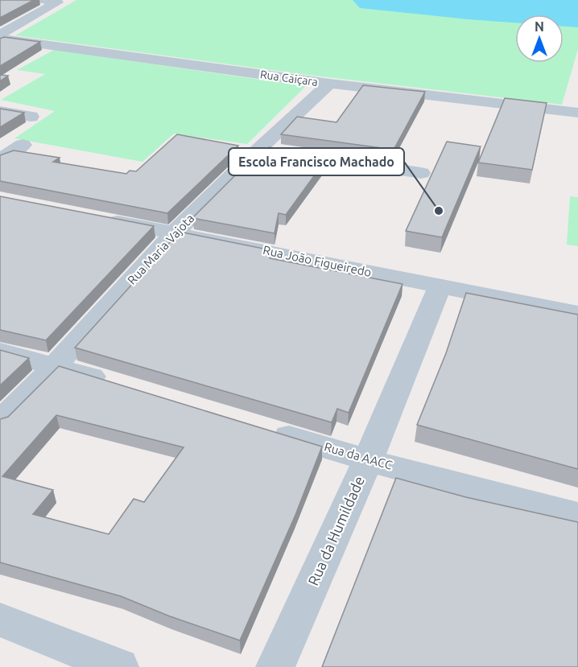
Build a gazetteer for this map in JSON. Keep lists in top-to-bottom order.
{
  "streets": {
    "street": [
      "Rua Caiçara",
      "Rua Maria Vajota",
      "Rua João Figueiredo",
      "Rua da AACC",
      "Rua da Humildade"
    ]
  },
  "crossings": [
    ["Rua Caiçara", "Rua Maria Vajota"],
    ["Rua Maria Vajota", "Rua João Figueiredo"],
    ["Rua João Figueiredo", "Rua da Humildade"],
    ["Rua da AACC", "Rua da Humildade"]
  ],
  "places": ["Escola Francisco Machado"],
  "north": "top"
}
